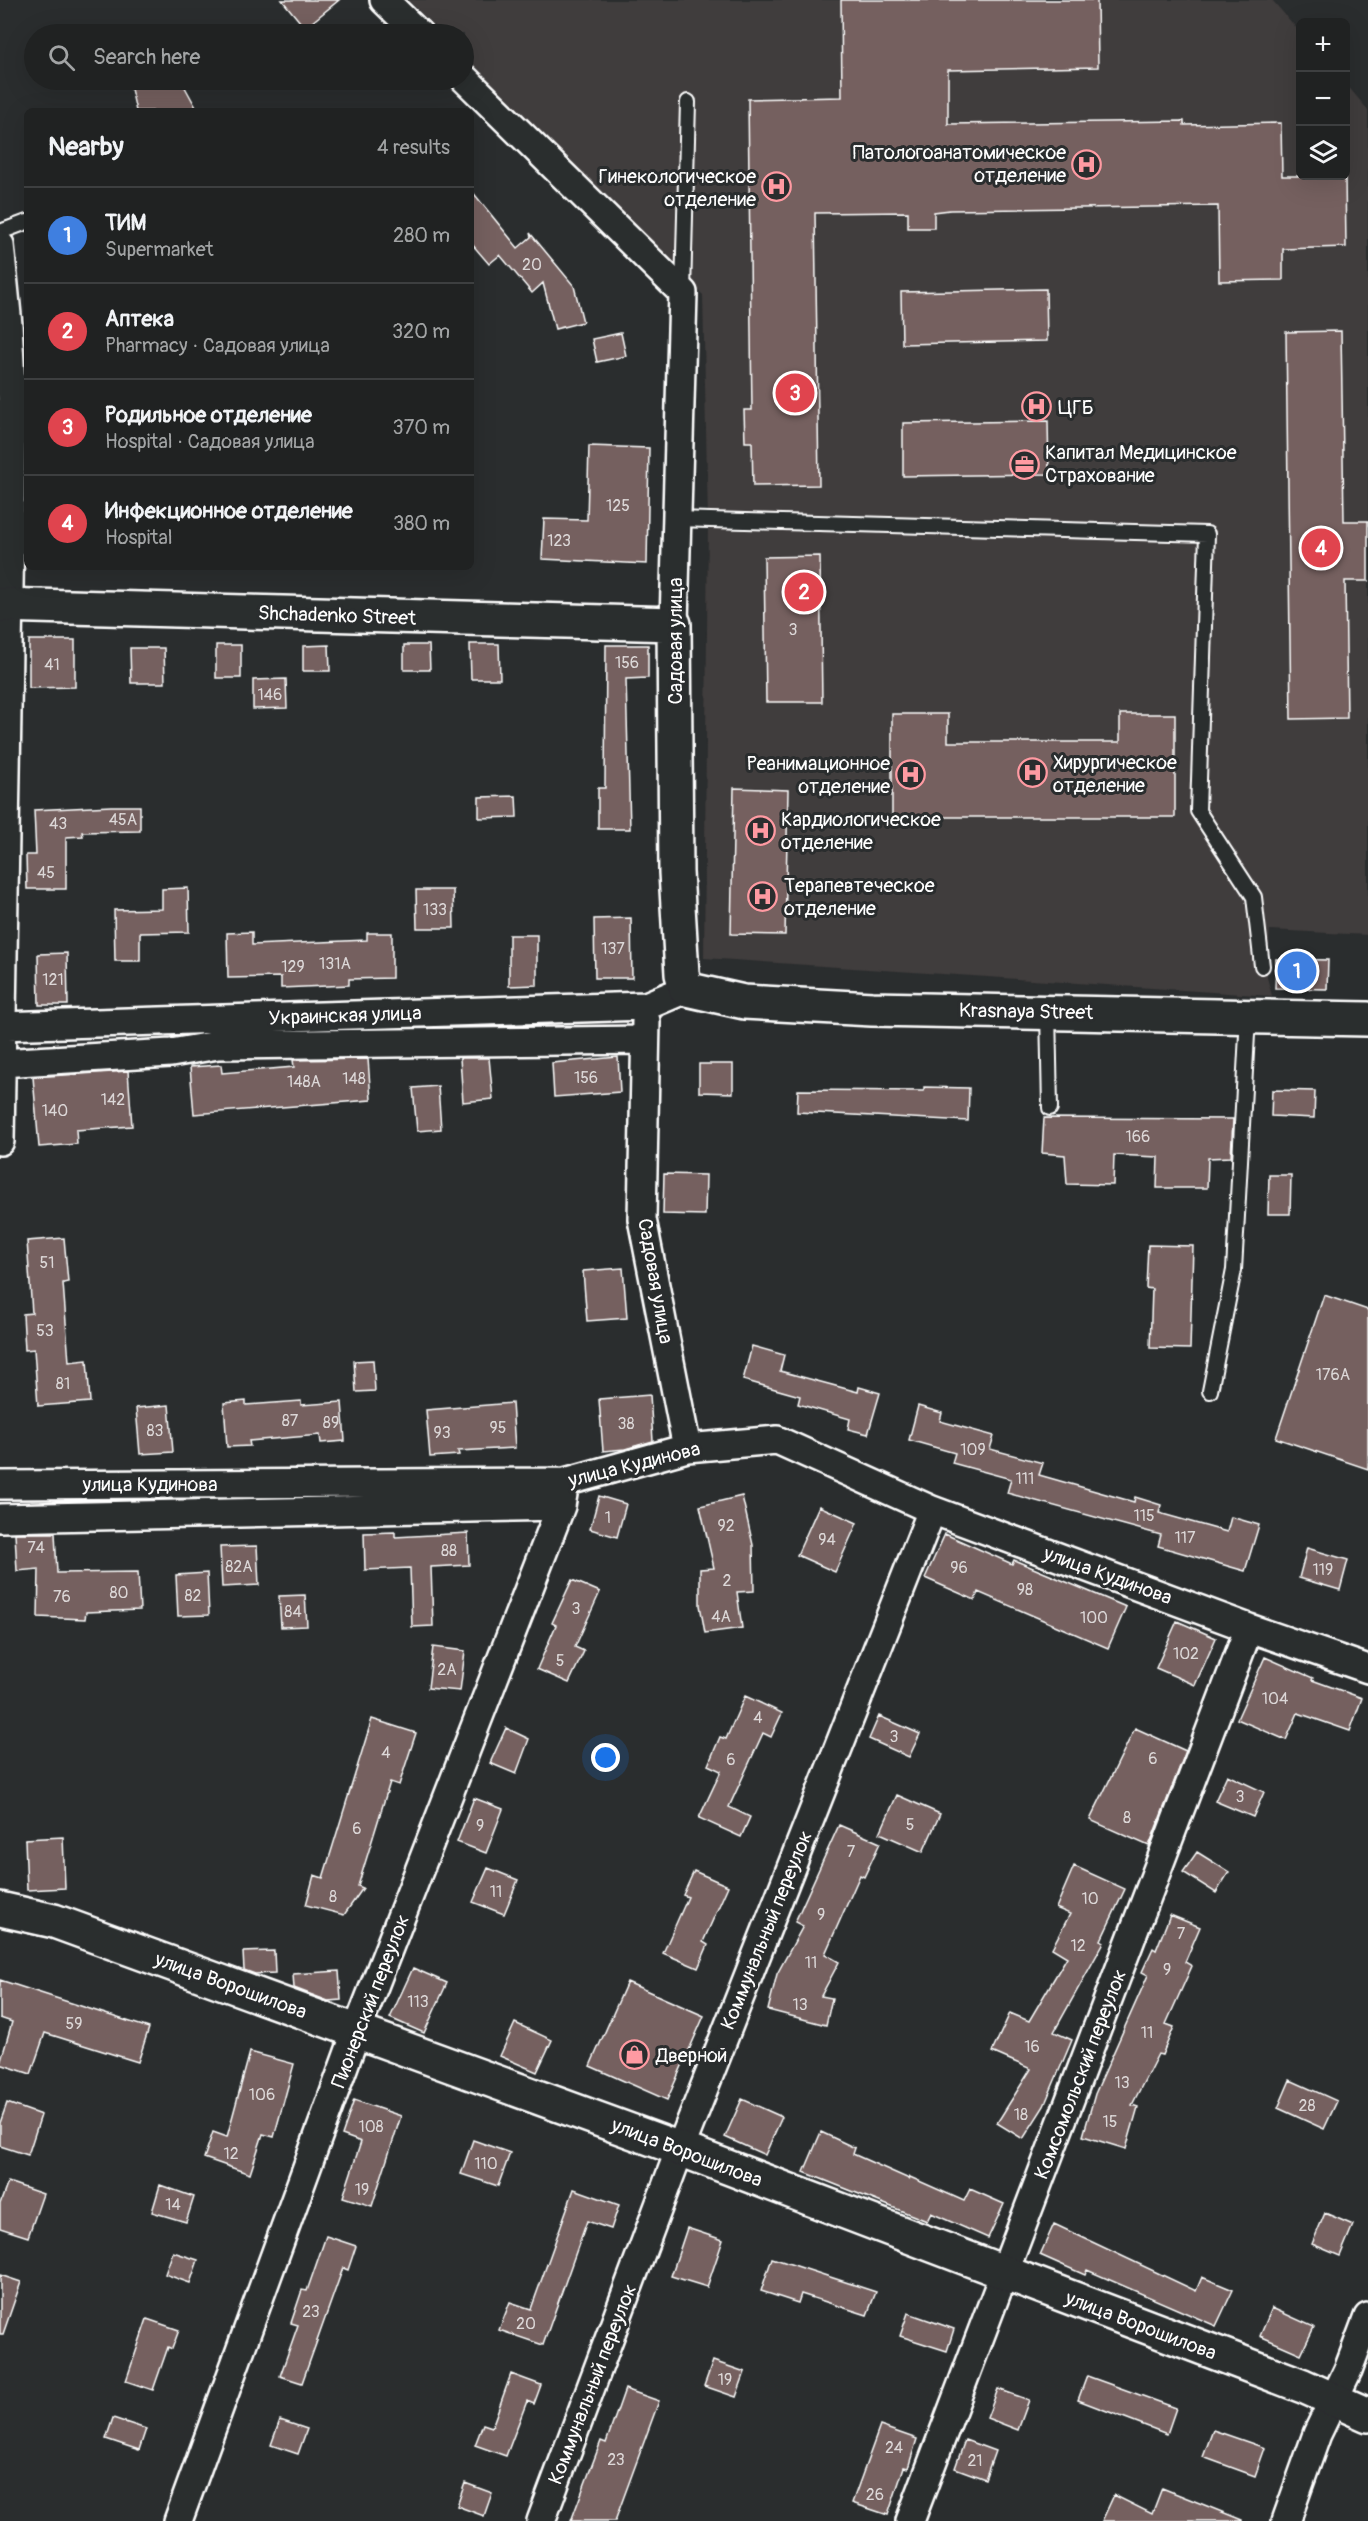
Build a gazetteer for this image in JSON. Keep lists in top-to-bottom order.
{
  "streets": {
    "street": [
      "Shchadenko Street",
      "Садовая улица",
      "Krasnaya Street",
      "Украинская улица",
      "улица Кудинова",
      "Коммунальный переулок",
      "улица Ворошилова",
      "Пионерский переулок",
      "Комсомольский переулок"
    ]
  },
  "crossings": [
    ["Shchadenko Street", "Садовая улица"],
    ["Садовая улица", "Krasnaya Street"],
    ["Садовая улица", "Украинская улица"],
    ["Садовая улица", "улица Кудинова"],
    ["Krasnaya Street", "Украинская улица"],
    ["улица Кудинова", "Коммунальный переулок"],
    ["улица Кудинова", "Пионерский переулок"],
    ["улица Кудинова", "Комсомольский переулок"],
    ["Коммунальный переулок", "улица Ворошилова"],
    ["улица Ворошилова", "Пионерский переулок"],
    ["улица Ворошилова", "Комсомольский переулок"]
  ],
  "places": {
    "hospital": [
      "Патологоанатомическое отделение",
      "Гинекологическое отделение",
      "ЦГБ",
      "Хирургическое отделение",
      "Реанимационное отделение",
      "Кардиологическое отделение",
      "Терапевтеческое отделение"
    ],
    "office": ["Капитал Медицинское Страхование"],
    "shop": ["Дверной"]
  },
  "house_numbers": [
    "20",
    "125",
    "123",
    "3",
    "156",
    "41",
    "146",
    "45А",
    "43",
    "45",
    "133",
    "137",
    "131А",
    "129",
    "121",
    "156",
    "148",
    "148А",
    "142",
    "140",
    "166",
    "51",
    "53",
    "176А",
    "81",
    "87",
    "89",
    "38",
    "95",
    "83",
    "93",
    "109",
    "111",
    "115",
    "1",
    "92",
    "117",
    "94",
    "74",
    "88",
    "82А",
    "96",
    "119",
    "2",
    "98",
    "80",
    "82",
    "76",
    "3",
    "84",
    "4А",
    "100",
    "102",
    "5",
    "2А",
    "104",
    "4",
    "3",
    "4",
    "6",
    "6",
    "3",
    "8",
    "5",
    "9",
    "6",
    "7",
    "11",
    "8",
    "10",
    "9",
    "7",
    "12",
    "11",
    "9",
    "113",
    "13",
    "59",
    "11",
    "16",
    "13",
    "106",
    "28",
    "18",
    "15",
    "108",
    "12",
    "110",
    "19",
    "14",
    "23",
    "20",
    "19",
    "24",
    "23",
    "21",
    "26"
  ],
  "page": {
    "map_buttons": ["+", "−"],
    "search": "Search here",
    "heading": ["Nearby", "4 results"],
    "list": [
      {
        "mark": "1",
        "name": "ТИМ",
        "note": "Supermarket",
        "value": "280 m"
      },
      {
        "mark": "2",
        "name": "Аптека",
        "note": "Pharmacy · Садовая улица",
        "value": "320 m"
      },
      {
        "mark": "3",
        "name": "Родильное отделение",
        "note": "Hospital · Садовая улица",
        "value": "370 m"
      },
      {
        "mark": "4",
        "name": "Инфекционное отделение",
        "note": "Hospital",
        "value": "380 m"
      }
    ],
    "pins": [
      "3",
      "4",
      "2",
      "1"
    ]
  }
}
